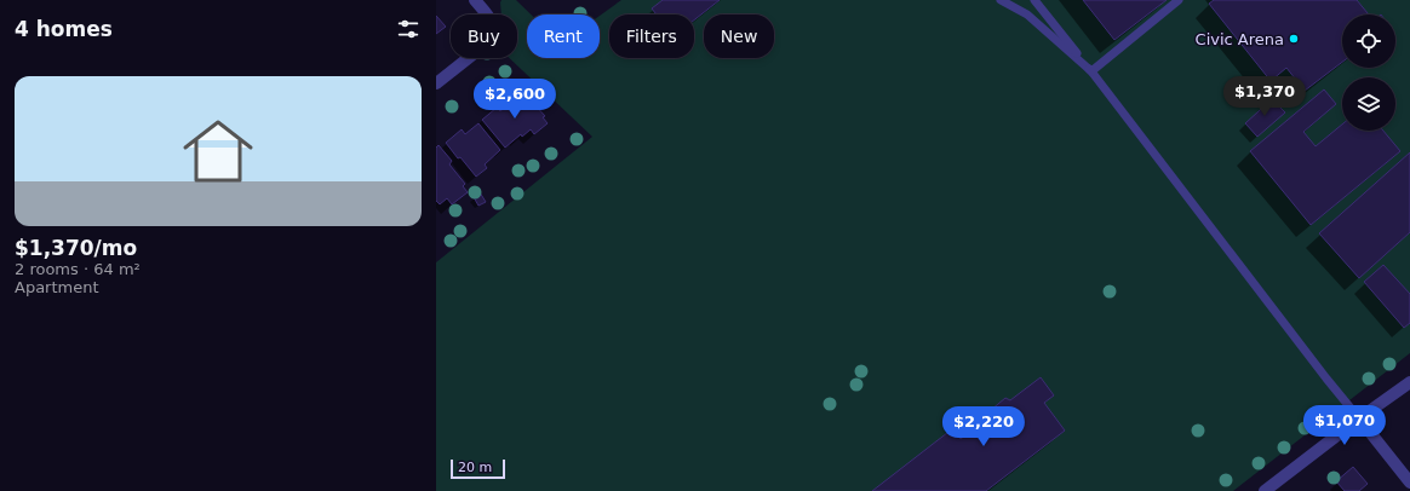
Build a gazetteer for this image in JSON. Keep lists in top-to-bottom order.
{
  "places": ["Civic Arena"],
  "scale_bar": "20 m",
  "page": {
    "heading": "4 homes",
    "chip": [
      "Buy",
      "Rent",
      "Filters",
      "New"
    ],
    "list": [
      {
        "name": "$1,370/mo",
        "note": "2 rooms · 64 m² · Apartment"
      }
    ],
    "price": [
      "$1,370",
      "$2,600",
      "$1,070",
      "$2,220"
    ],
    "scale": "20 m"
  }
}
